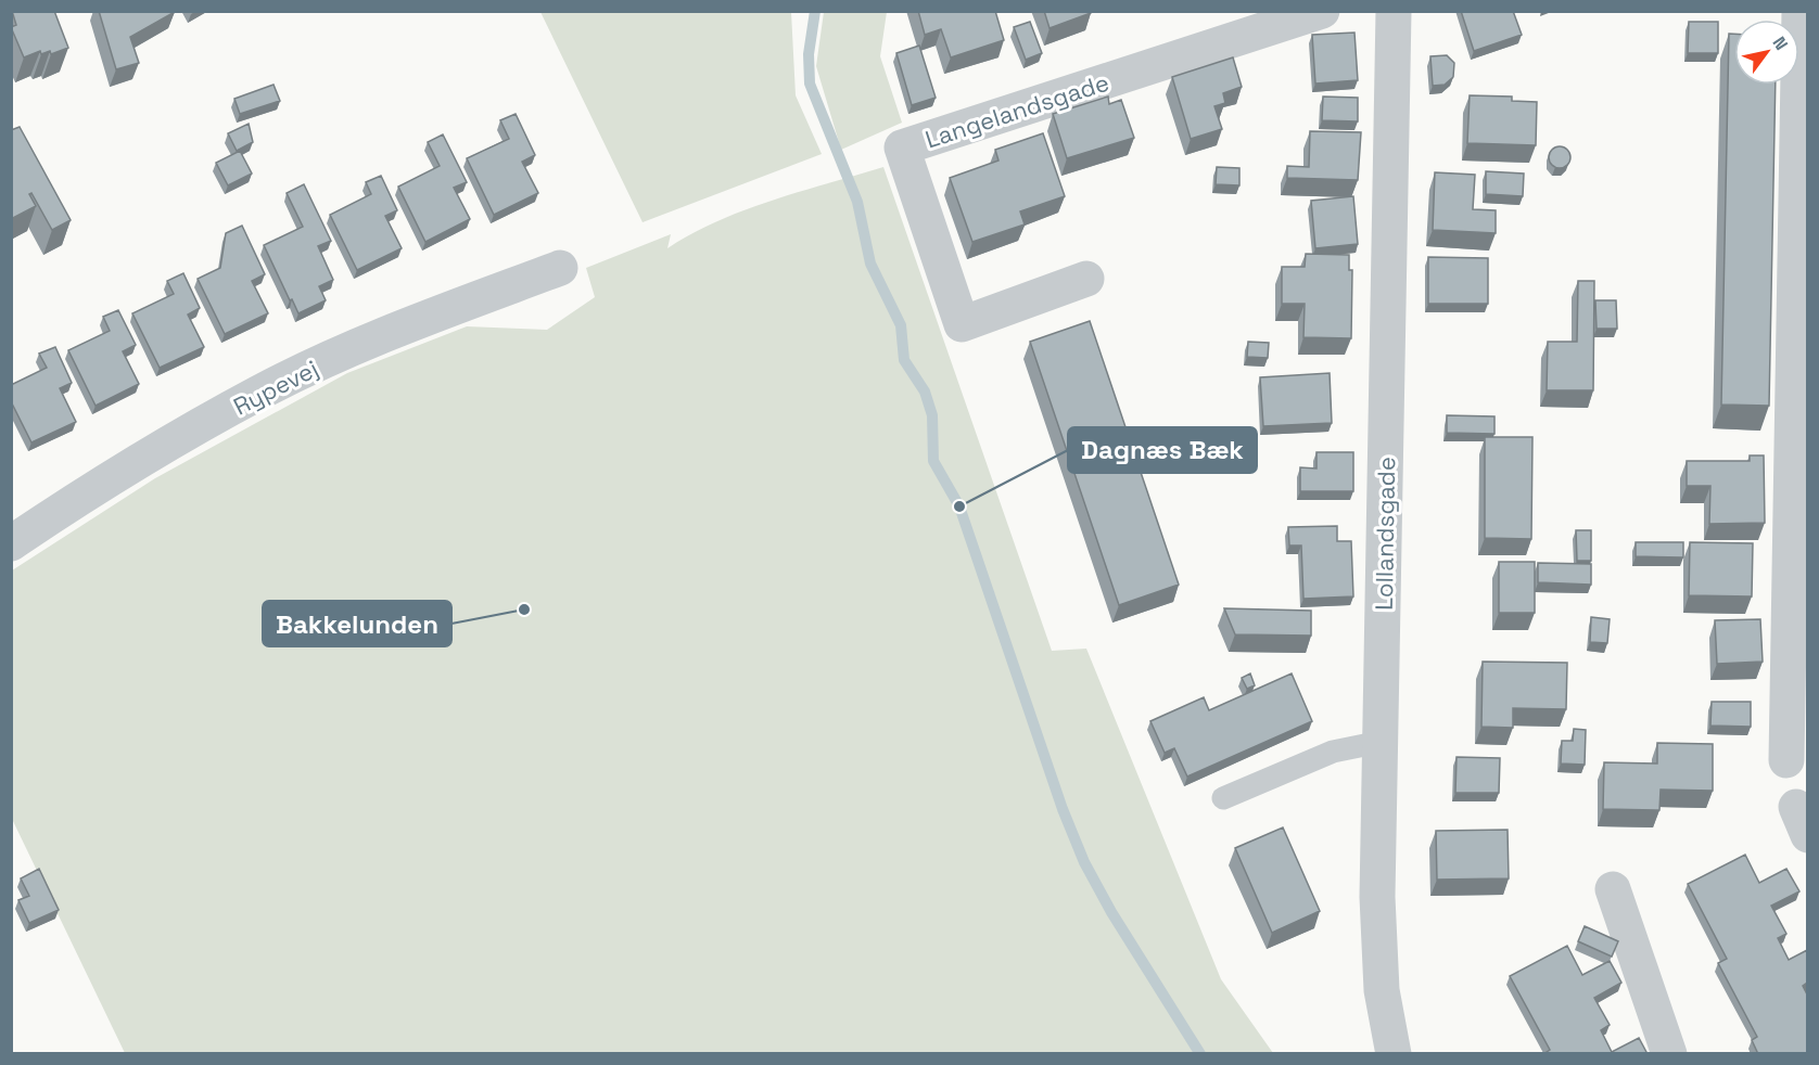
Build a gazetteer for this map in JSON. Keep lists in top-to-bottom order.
{
  "streets": {
    "street": ["Langelandsgade", "Rypevej", "Lollandsgade"]
  },
  "places": ["Dagnæs Bæk", "Bakkelunden"],
  "north": "top right"
}
